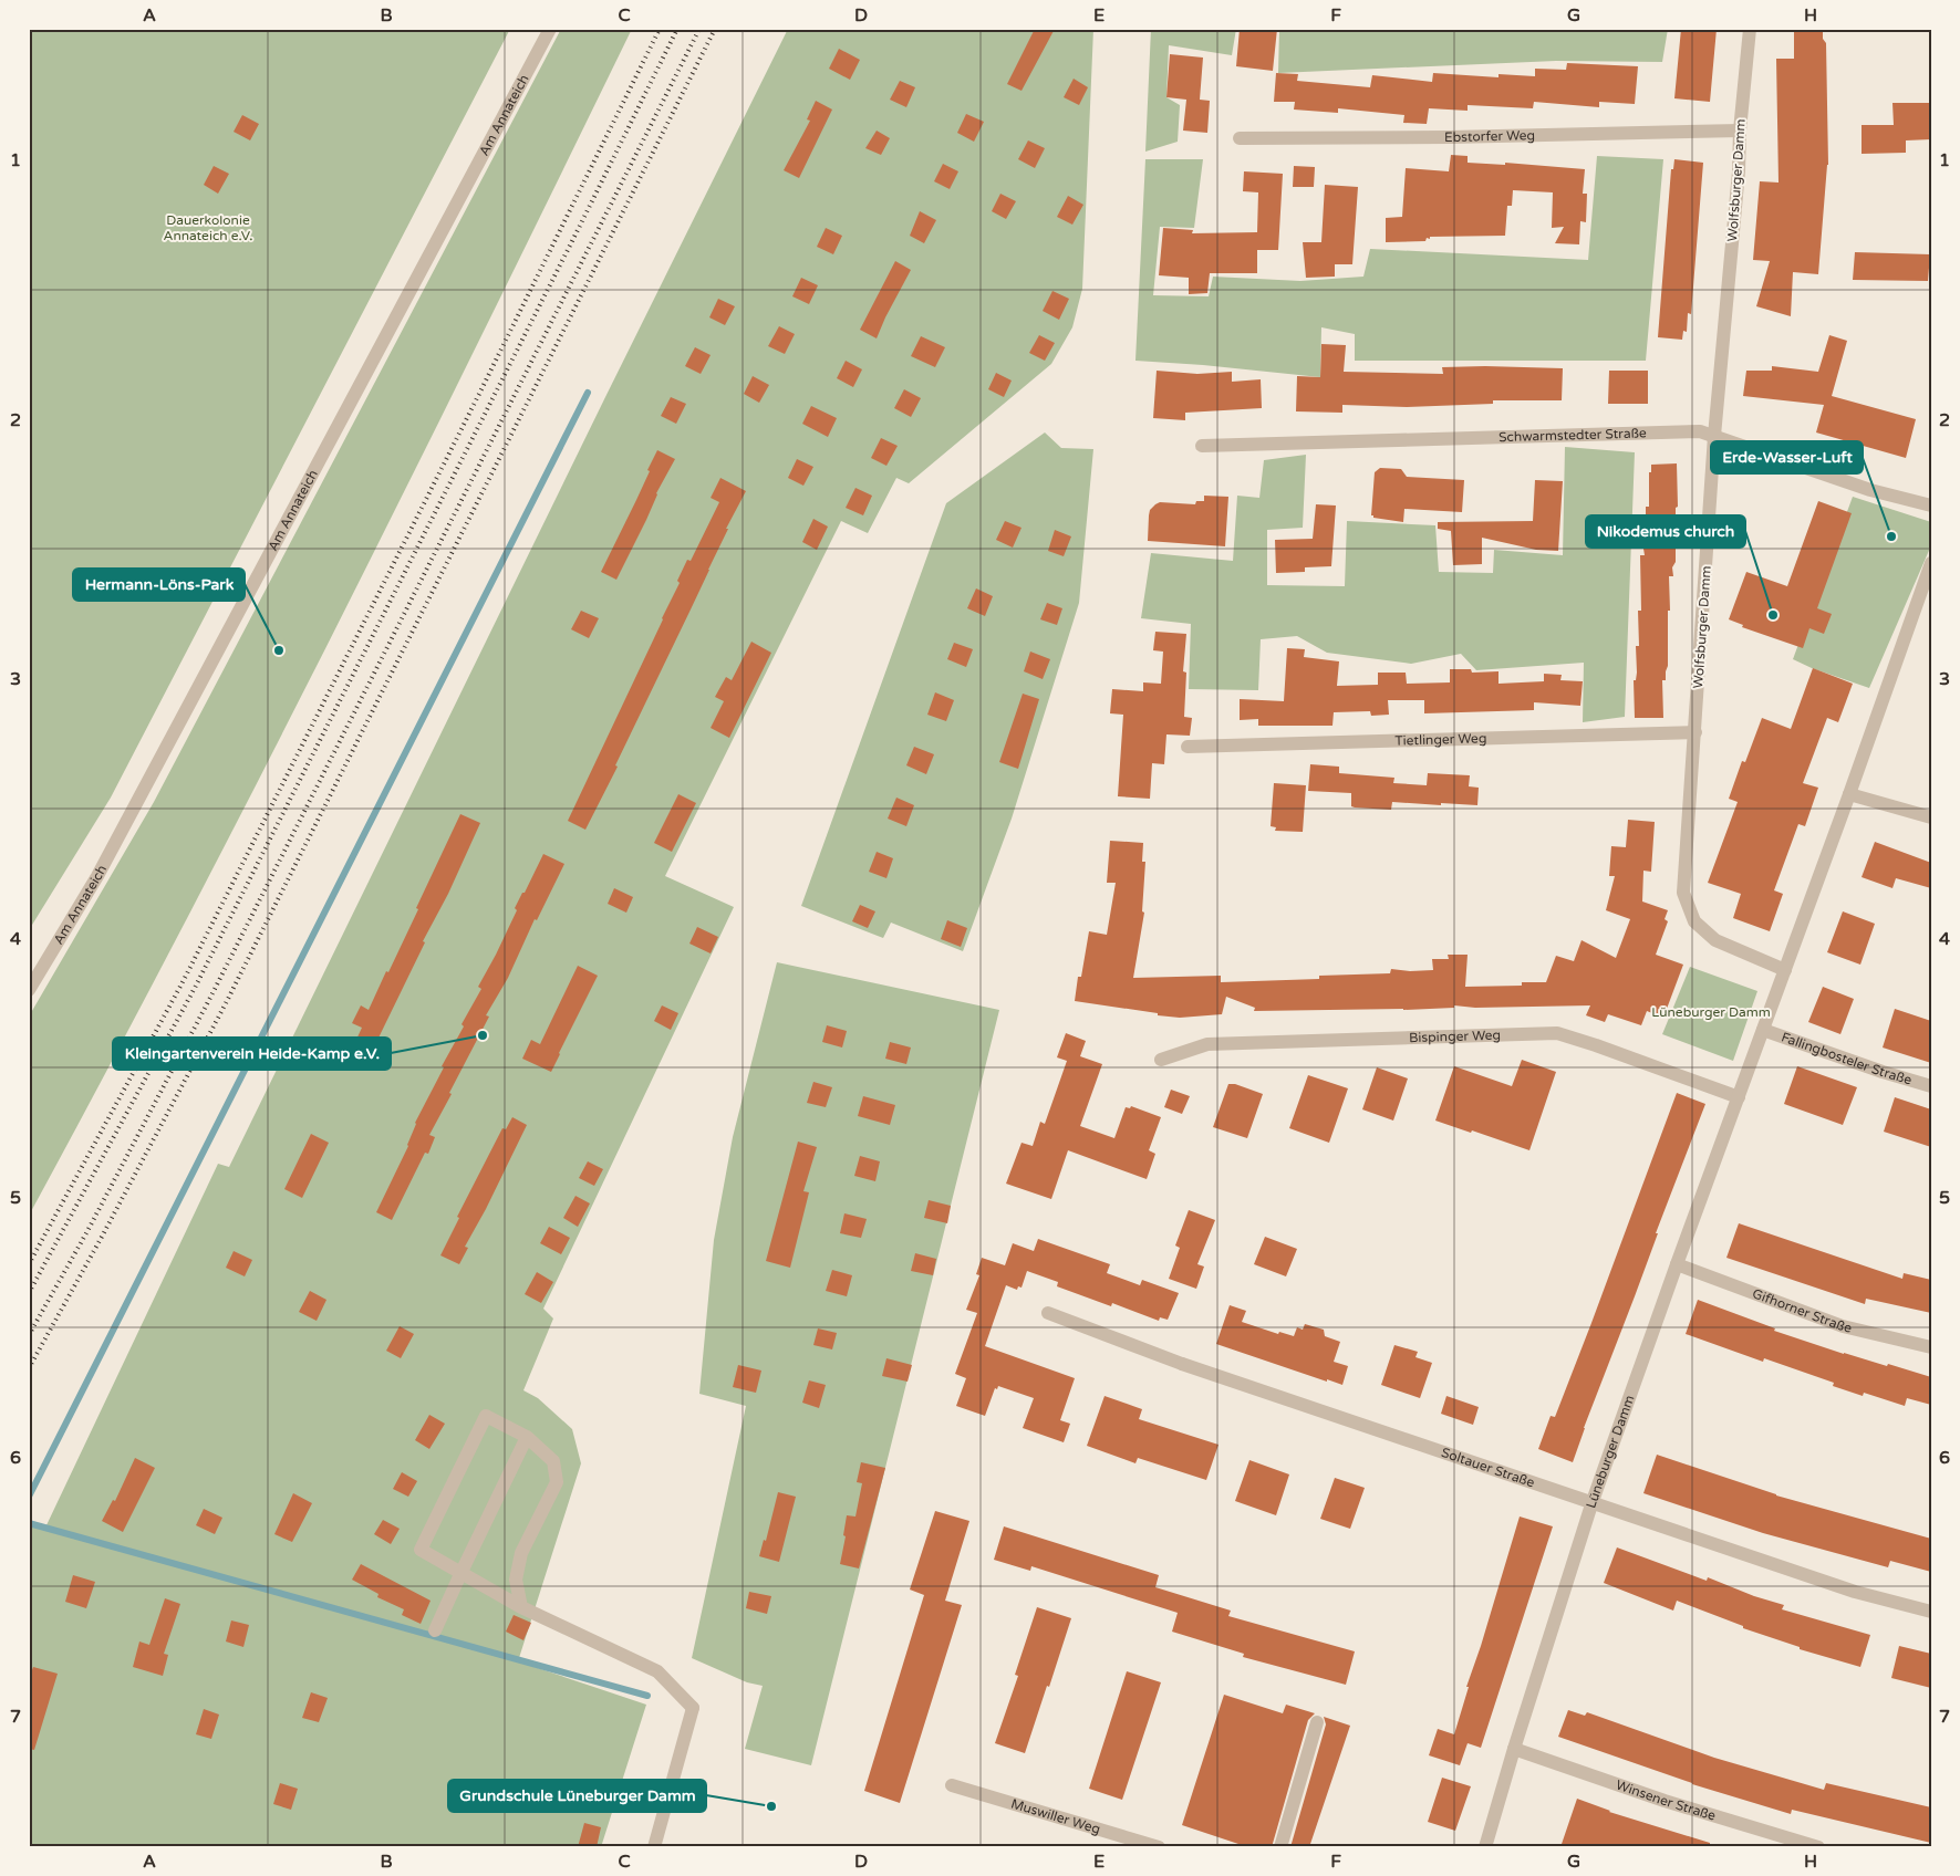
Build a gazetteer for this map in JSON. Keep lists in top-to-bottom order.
{
  "streets": {
    "street": [
      "Am Annateich",
      "Ebstorfer Weg",
      "Wolfsburger Damm",
      "Schwarmstedter Straße",
      "Tietlinger Weg",
      "Bispinger Weg",
      "Fallingbosteler Straße",
      "Gifhorner Straße",
      "Lüneburger Damm",
      "Soltauer Straße",
      "Winsener Straße",
      "Muswiller Weg"
    ]
  },
  "crossings": [
    ["Ebstorfer Weg", "Wolfsburger Damm"],
    ["Wolfsburger Damm", "Schwarmstedter Straße"],
    ["Wolfsburger Damm", "Tietlinger Weg"],
    ["Wolfsburger Damm", "Lüneburger Damm"],
    ["Bispinger Weg", "Lüneburger Damm"],
    ["Fallingbosteler Straße", "Lüneburger Damm"],
    ["Gifhorner Straße", "Lüneburger Damm"],
    ["Lüneburger Damm", "Soltauer Straße"],
    ["Lüneburger Damm", "Winsener Straße"]
  ],
  "parks": ["Dauerkolonie Annateich e.V.", "Lüneburger Damm"],
  "places": [
    "Erde-Wasser-Luft",
    "Nikodemus church",
    "Hermann-Löns-Park",
    "Kleingartenverein Heide-Kamp e.V.",
    "Grundschule Lüneburger Damm"
  ],
  "grid": {
    "columns": [
      "A",
      "B",
      "C",
      "D",
      "E",
      "F",
      "G",
      "H"
    ],
    "rows": [
      "1",
      "2",
      "3",
      "4",
      "5",
      "6",
      "7"
    ]
  }
}
